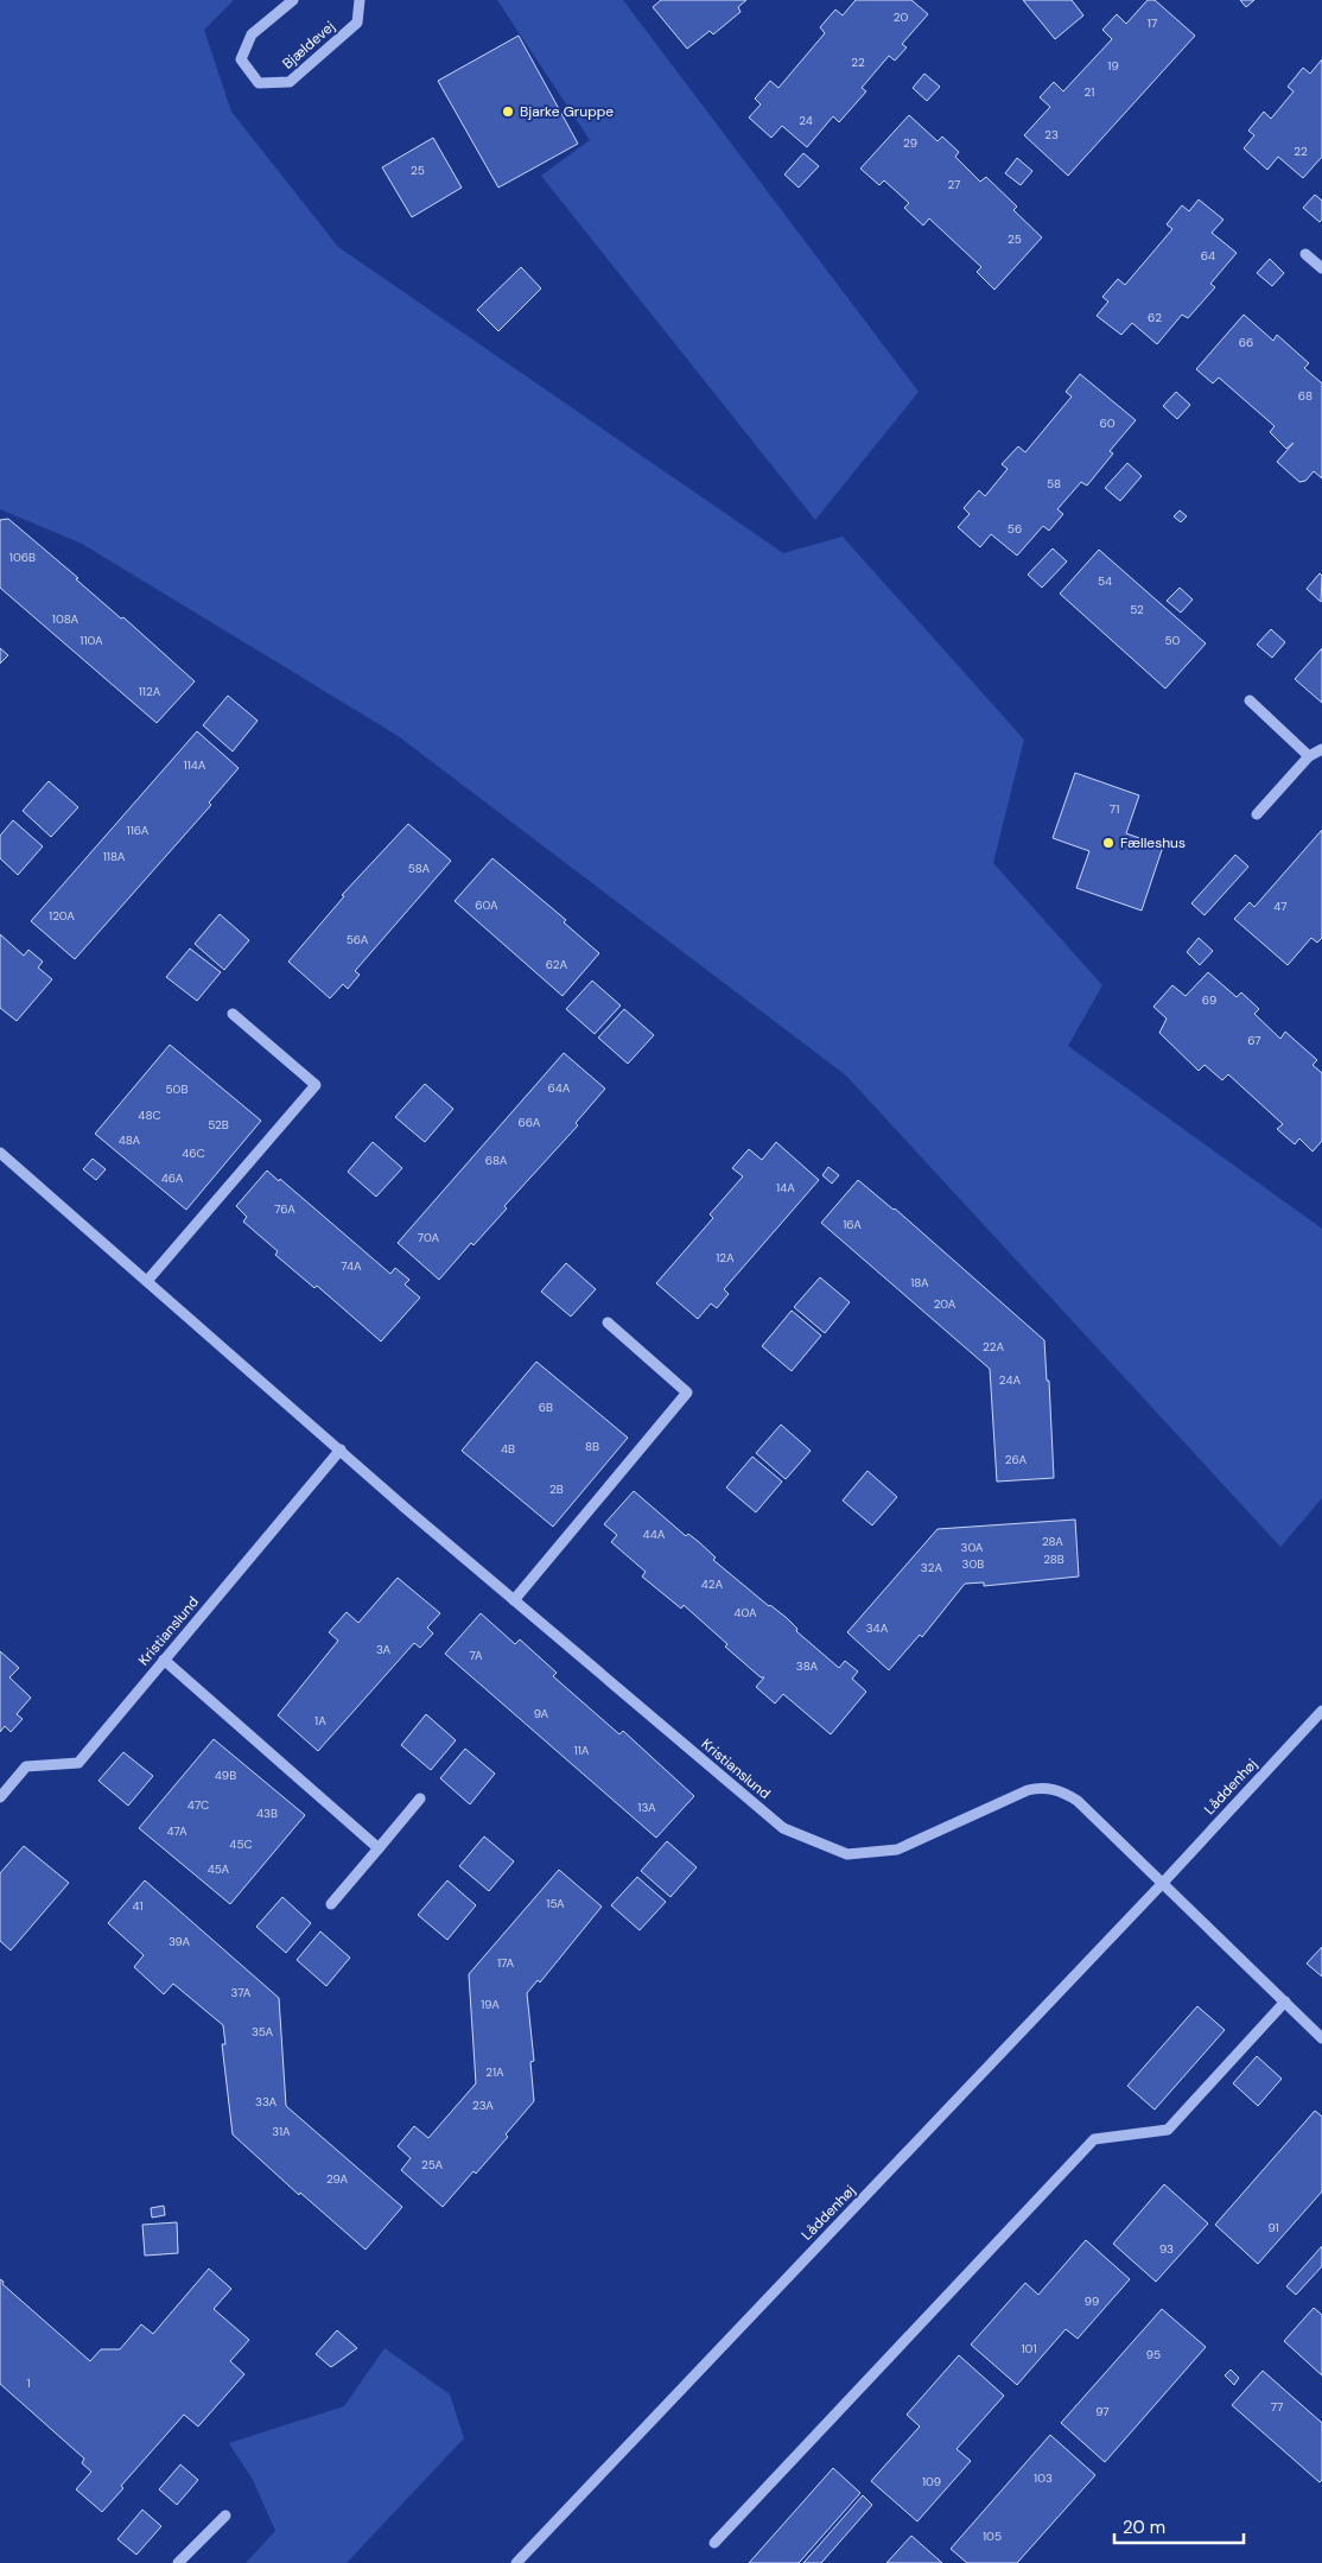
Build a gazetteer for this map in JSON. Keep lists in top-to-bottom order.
{
  "streets": {
    "street": ["Bjældevej", "Kristianslund", "Låddenhøj"]
  },
  "crossings": [
    ["Kristianslund", "Låddenhøj"]
  ],
  "places": ["Bjarke Gruppe", "Fælleshus"],
  "house_numbers": [
    "20",
    "17",
    "22",
    "19",
    "21",
    "24",
    "23",
    "29",
    "22",
    "25",
    "27",
    "25",
    "64",
    "62",
    "66",
    "68",
    "60",
    "58",
    "56",
    "106B",
    "54",
    "52",
    "108A",
    "110A",
    "50",
    "112A",
    "114A",
    "71",
    "116A",
    "118A",
    "58A",
    "60A",
    "47",
    "120A",
    "56A",
    "62A",
    "69",
    "67",
    "64A",
    "50B",
    "48C",
    "66A",
    "52B",
    "48A",
    "46C",
    "68A",
    "46A",
    "14A",
    "76A",
    "16A",
    "70A",
    "12A",
    "74A",
    "18A",
    "20A",
    "22A",
    "24A",
    "6B",
    "8B",
    "4B",
    "26A",
    "2B",
    "44A",
    "28A",
    "30A",
    "28B",
    "30B",
    "32A",
    "42A",
    "40A",
    "34A",
    "3A",
    "7A",
    "38A",
    "9A",
    "1A",
    "11A",
    "49B",
    "47C",
    "13A",
    "43B",
    "47A",
    "45C",
    "45A",
    "15A",
    "41",
    "39A",
    "17A",
    "37A",
    "19A",
    "35A",
    "21A",
    "33A",
    "23A",
    "31A",
    "25A",
    "29A",
    "91",
    "93",
    "99",
    "101",
    "95",
    "1",
    "77",
    "97",
    "103",
    "109",
    "105"
  ],
  "scale_bar": "20 m"
}
